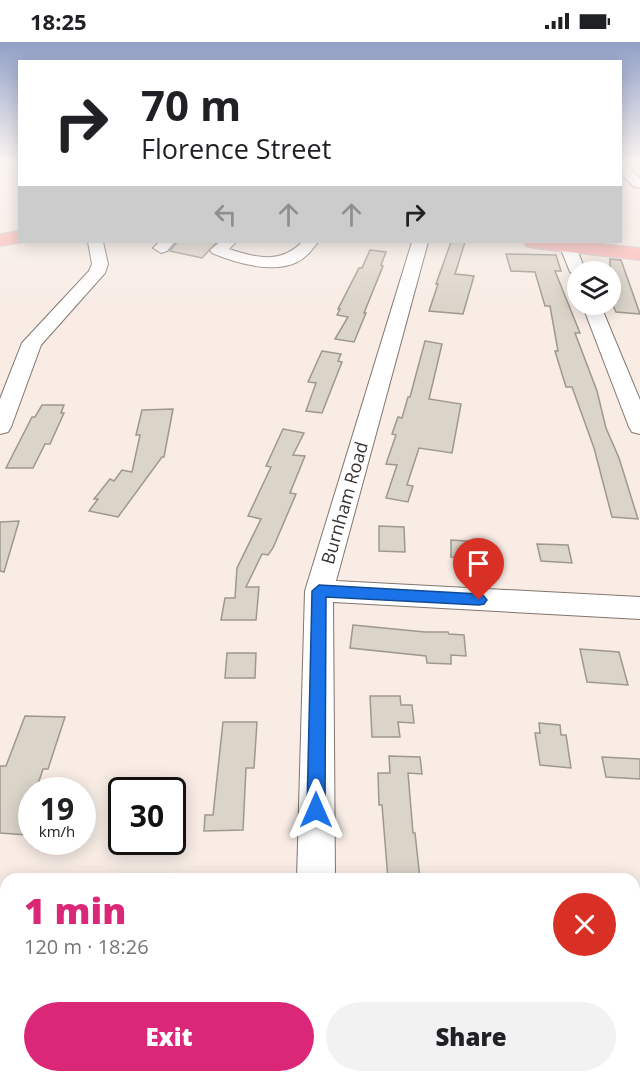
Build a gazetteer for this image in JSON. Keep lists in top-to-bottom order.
{
  "streets": {
    "street": ["Burnham Road"]
  },
  "page": {
    "status": "18:25",
    "turn": ["70 m", "Florence Street"],
    "speed": "19 km/h",
    "limit": "30",
    "heading": ["1 min", "120 m · 18:26"],
    "buttons": ["Exit", "Share"]
  }
}
